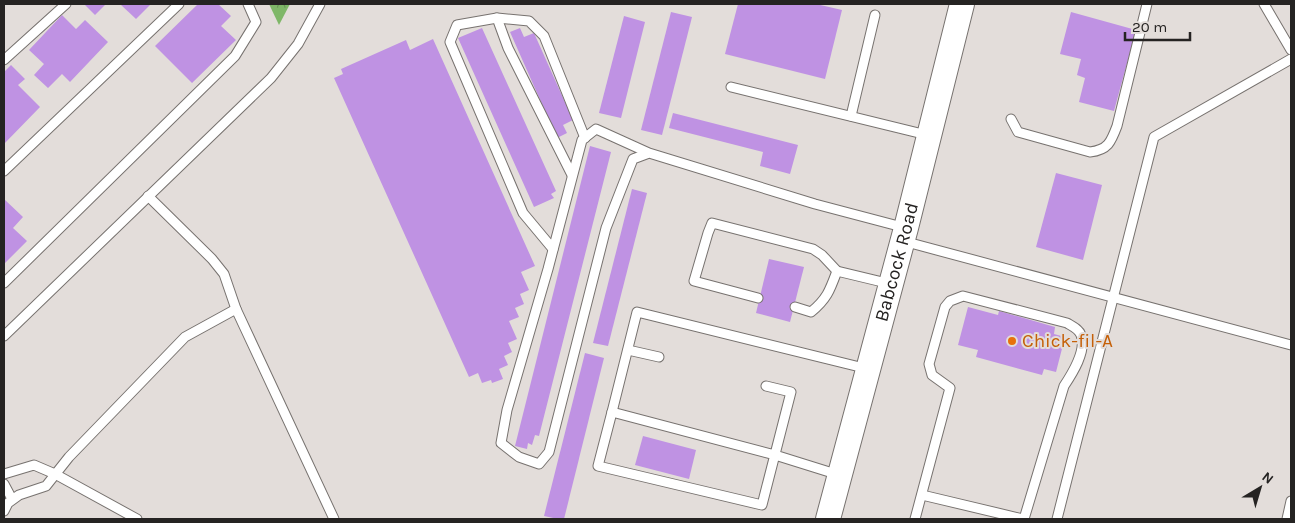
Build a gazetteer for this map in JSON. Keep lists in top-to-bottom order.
{
  "streets": {
    "main road": ["Babcock Road"]
  },
  "places": ["Chick-fil-A"],
  "scale_bar": "20 m",
  "north": "top right"
}
